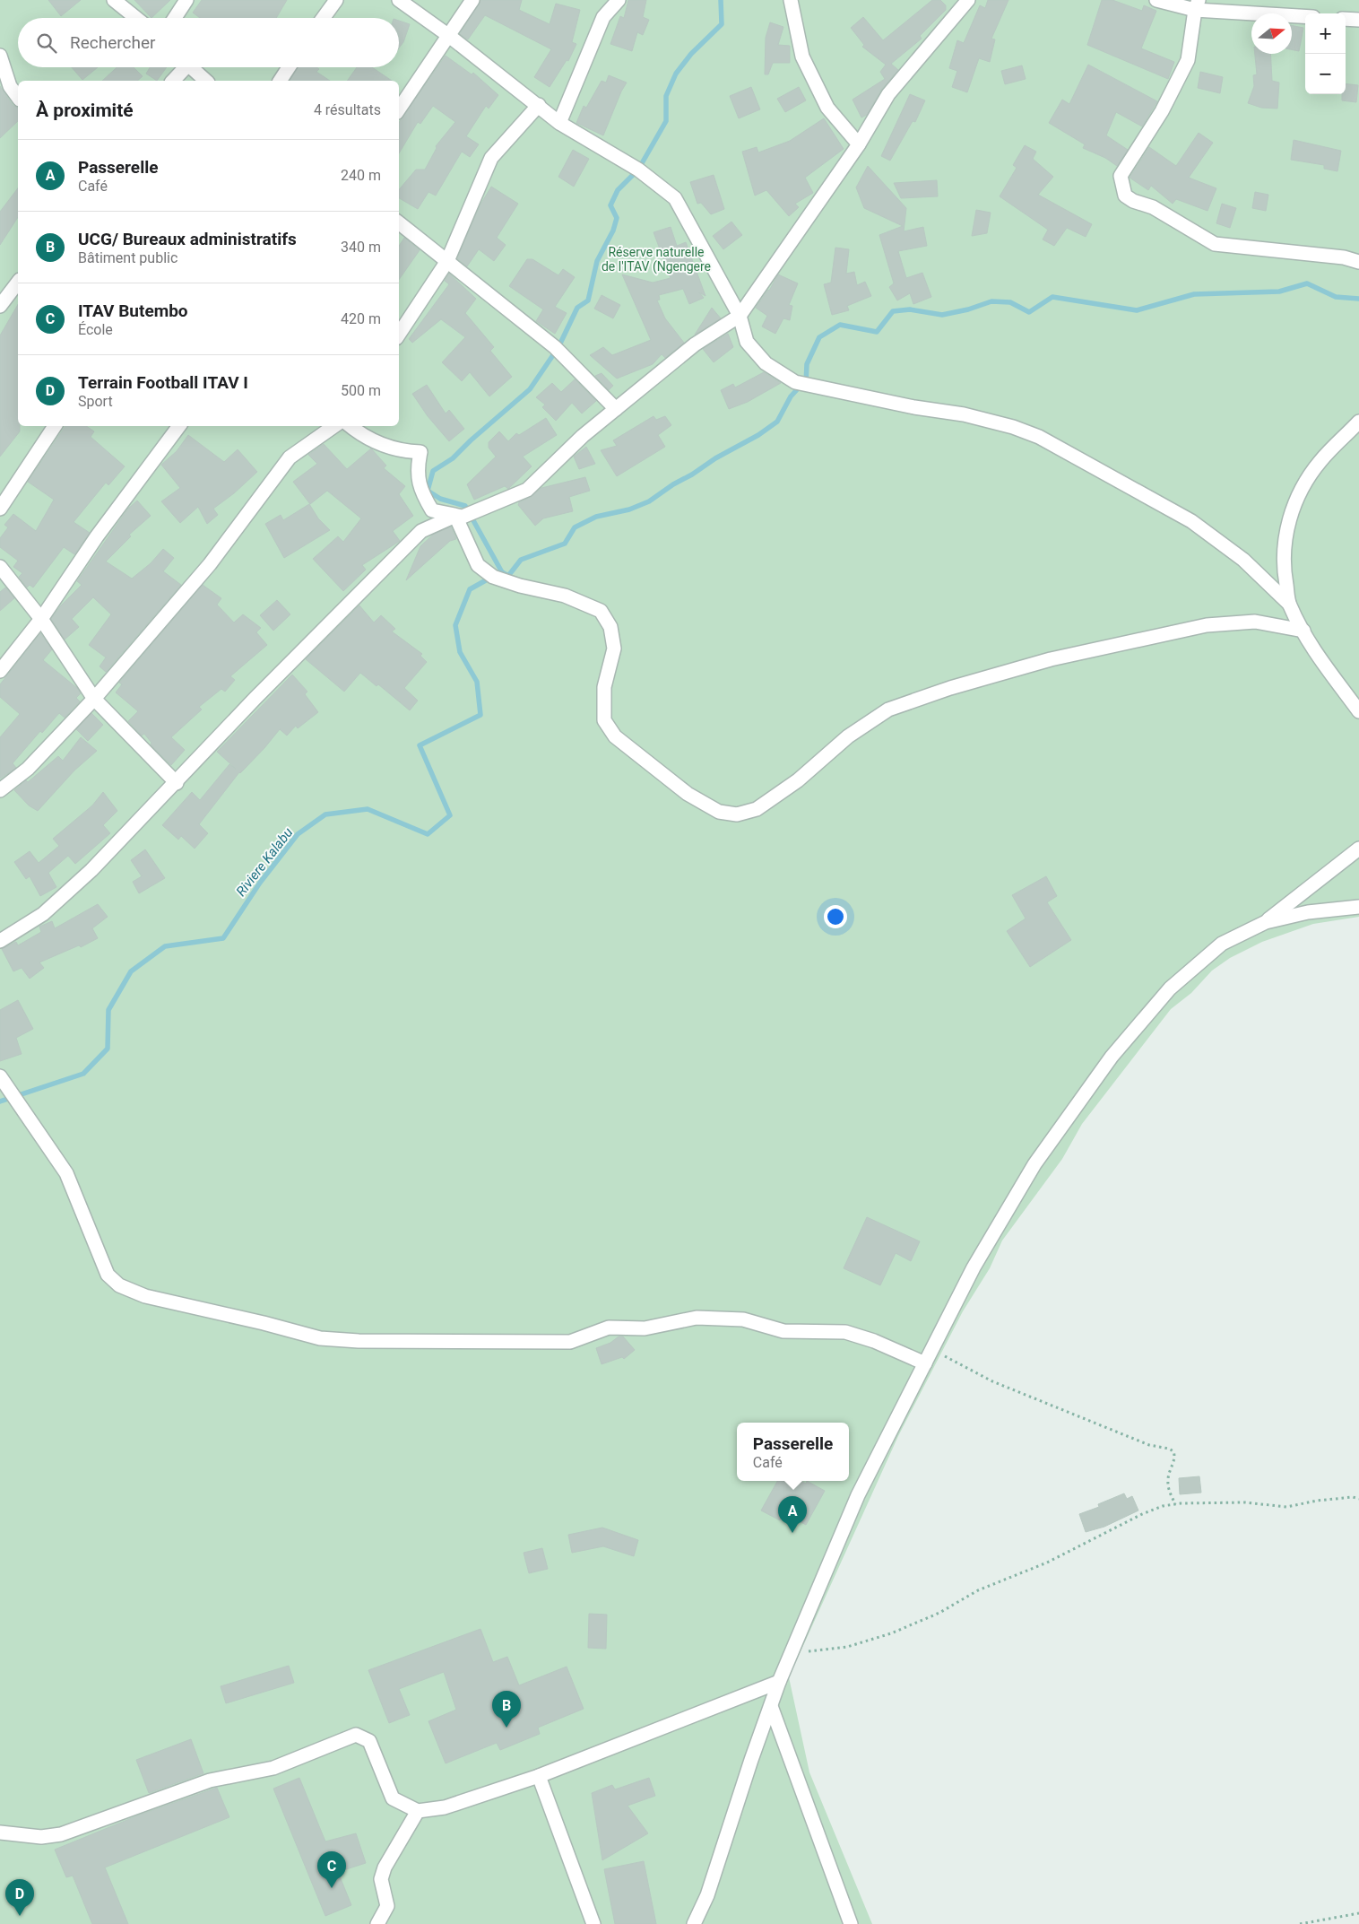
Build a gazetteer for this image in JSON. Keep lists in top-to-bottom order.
{
  "water": ["Riviere Kalabu"],
  "parks": ["Réserve naturelle de l'ITAV (Ngengere"],
  "north": "right",
  "page": {
    "map_buttons": ["+", "−"],
    "search": "Rechercher",
    "heading": ["À proximité", "4 résultats"],
    "list": [
      {
        "mark": "A",
        "name": "Passerelle",
        "note": "Café",
        "value": "240 m"
      },
      {
        "mark": "B",
        "name": "UCG/ Bureaux administratifs",
        "note": "Bâtiment public",
        "value": "340 m"
      },
      {
        "mark": "C",
        "name": "ITAV Butembo",
        "note": "École",
        "value": "420 m"
      },
      {
        "mark": "D",
        "name": "Terrain Football ITAV I",
        "note": "Sport",
        "value": "500 m"
      }
    ],
    "popup": ["Passerelle", "Café"],
    "pins": [
      "A",
      "B",
      "C",
      "D"
    ]
  }
}
